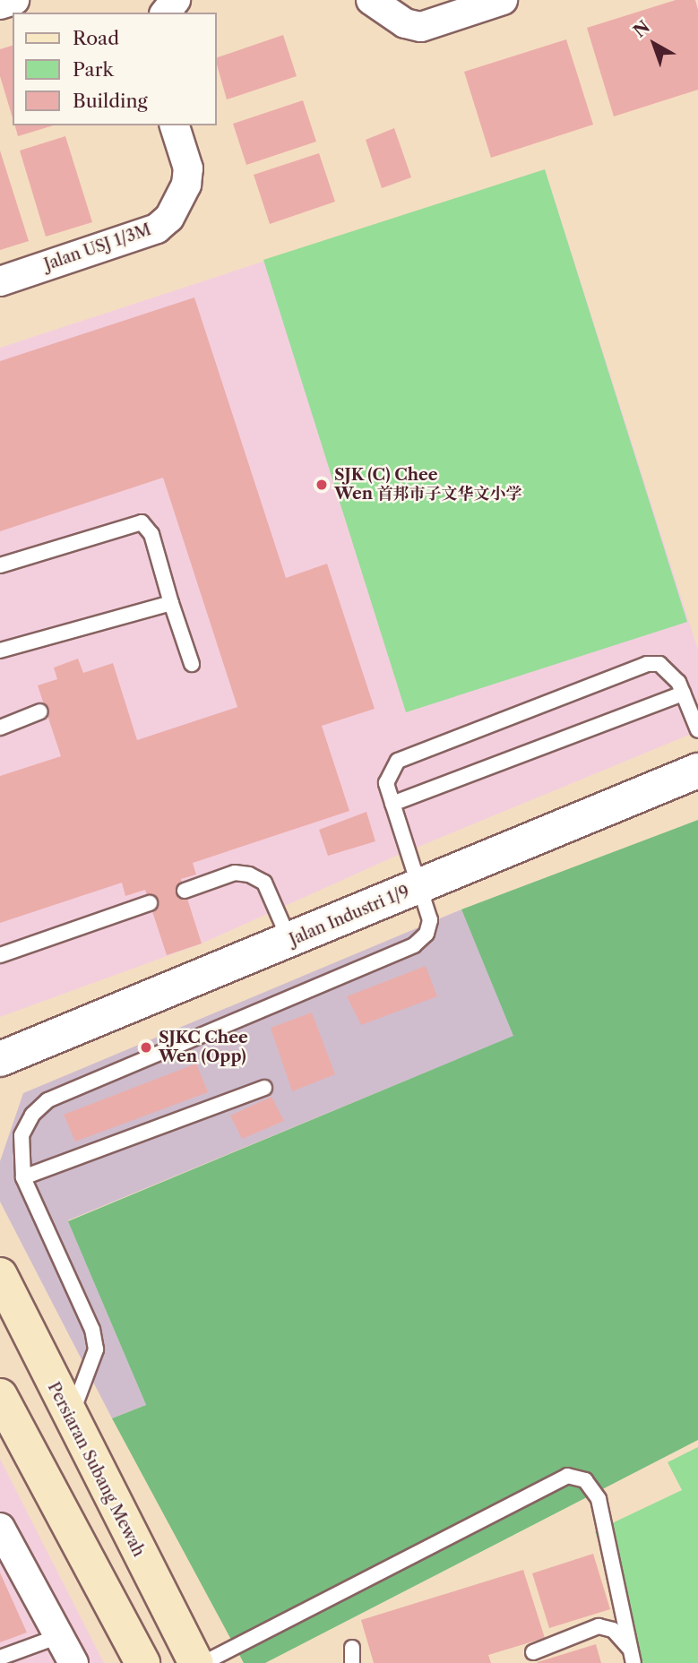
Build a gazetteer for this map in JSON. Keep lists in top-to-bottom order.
{
  "streets": {
    "main road": ["Persiaran Subang Mewah"],
    "street": ["Jalan USJ 1/3M", "Jalan Industri 1/9"]
  },
  "places": ["SJK (C) Chee Wen 首邦市子文华文小学", "SJKC Chee Wen (Opp)"],
  "legend": ["Road", "Park", "Building"],
  "north": "top left"
}
